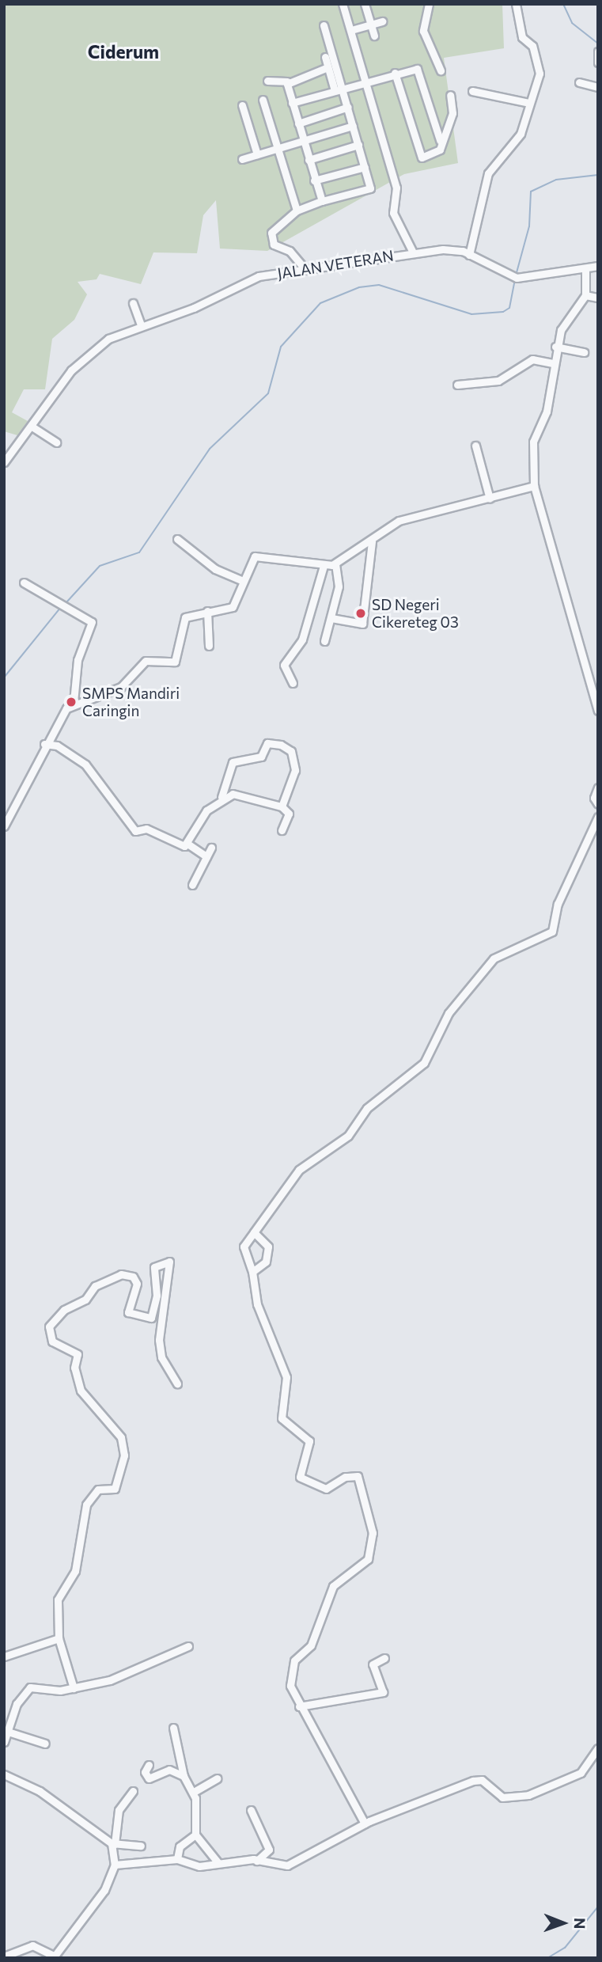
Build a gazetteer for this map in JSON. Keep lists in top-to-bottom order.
{
  "streets": {
    "street": ["JALAN VETERAN"]
  },
  "districts": ["Ciderum"],
  "places": ["SD Negeri Cikereteg 03", "SMPS Mandiri Caringin"],
  "north": "right"
}
